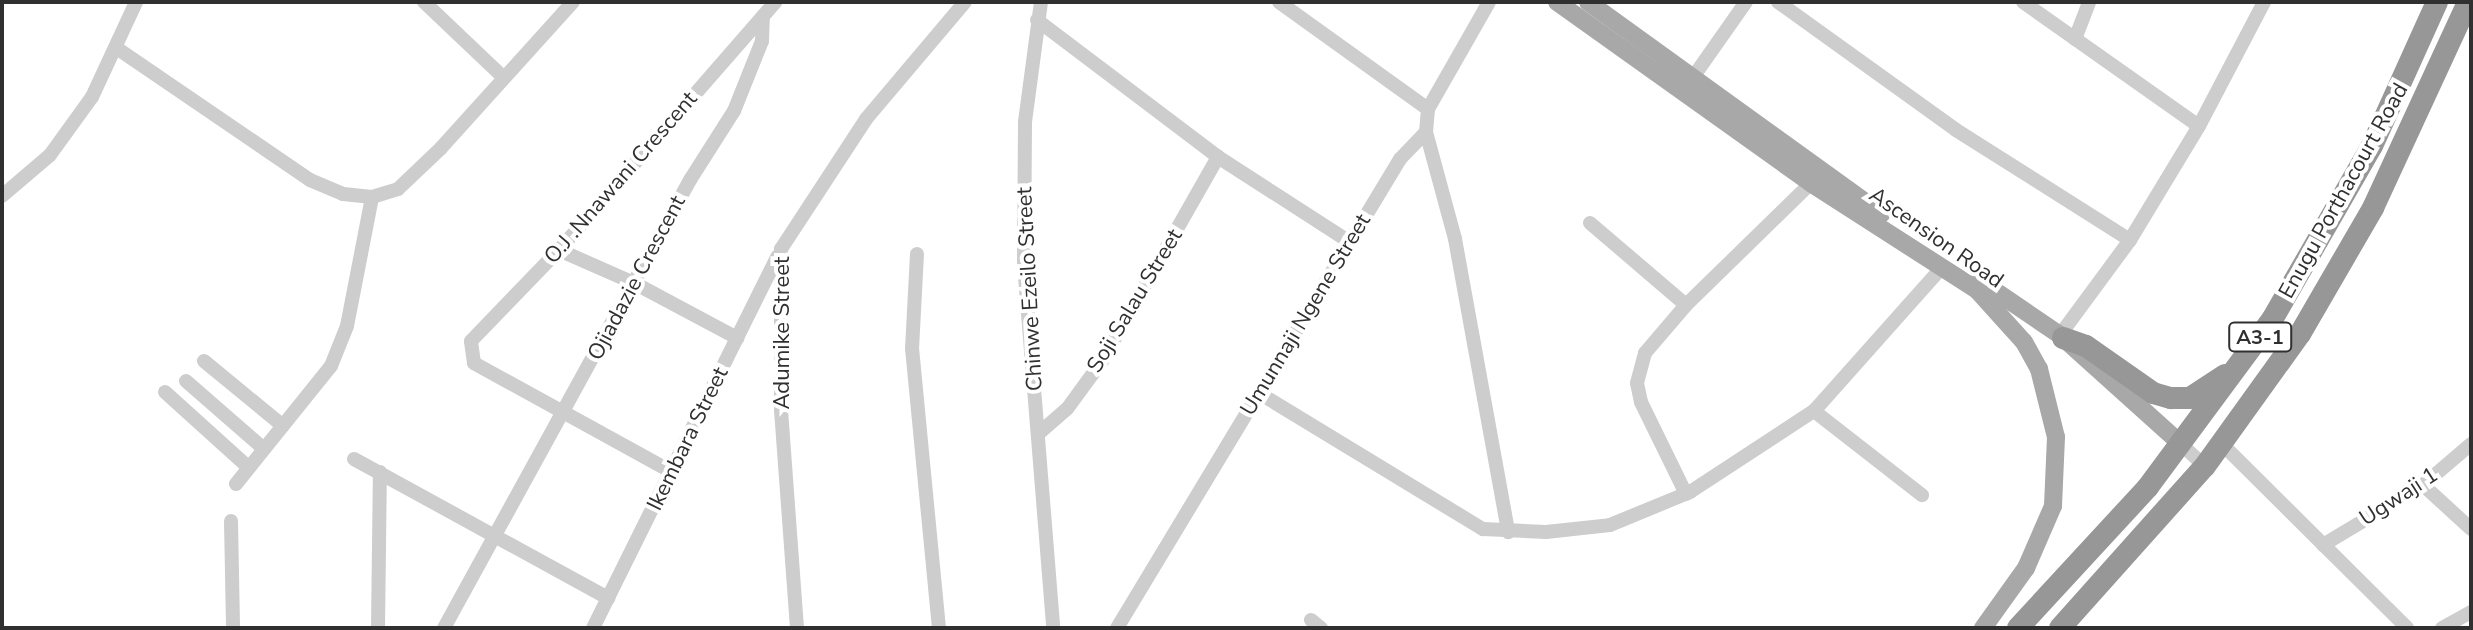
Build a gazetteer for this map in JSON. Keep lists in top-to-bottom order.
{
  "streets": {
    "highway": ["Enugu Porthacourt Road", "A3-1"],
    "main road": ["Ascension Road"],
    "street": [
      "O.J .Nnawani Crescent",
      "Ojiadazie Crescent",
      "Chinwe Ezeilo Street",
      "Soji Salau Street",
      "Umunnaji Ngene Street",
      "Adumike Street",
      "Ikembara Street",
      "Ugwaji 1"
    ]
  },
  "crossings": [
    ["O.J .Nnawani Crescent", "Ojiadazie Crescent"],
    ["Enugu Porthacourt Road", "Ascension Road"],
    ["Chinwe Ezeilo Street", "Soji Salau Street"],
    ["Adumike Street", "Ikembara Street"]
  ]
}
